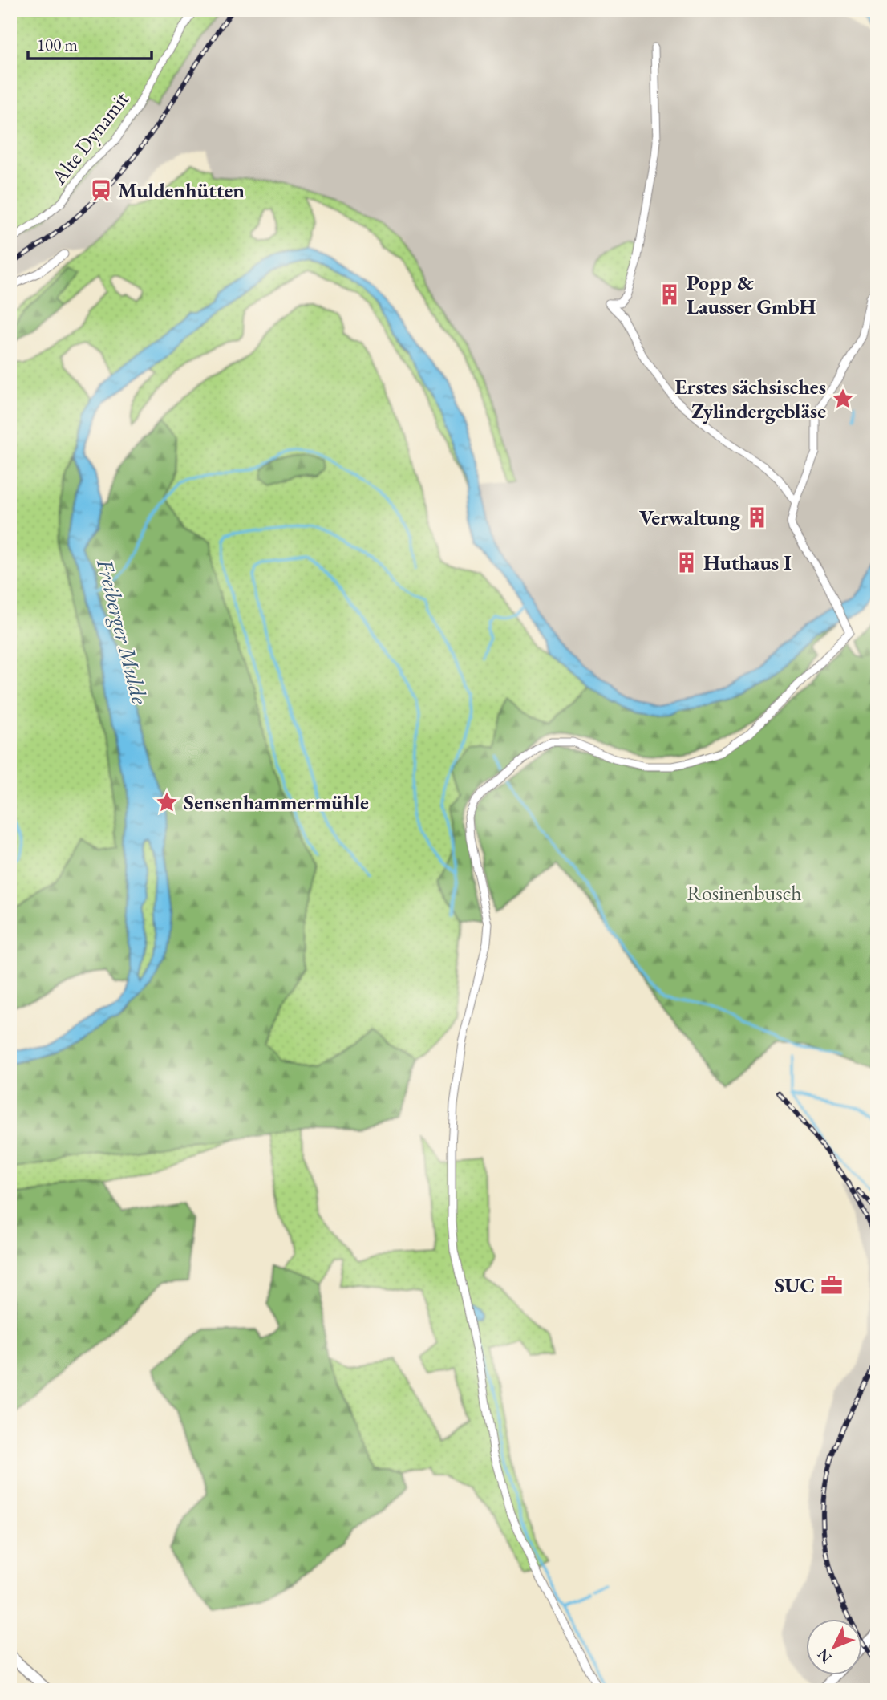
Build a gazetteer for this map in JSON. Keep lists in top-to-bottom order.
{
  "streets": {
    "street": ["Alte Dynamit"]
  },
  "water": ["Freiberger Mulde"],
  "parks": ["Rosinenbusch"],
  "places": {
    "station": ["Muldenhütten"],
    "building": ["Popp & Lausser GmbH", "Verwaltung", "Huthaus I"],
    "place": ["Erstes sächsisches Zylindergebläse", "Sensenhammermühle"],
    "office": ["SUC"]
  },
  "scale_bar": "100 m",
  "north": "bottom left"
}
